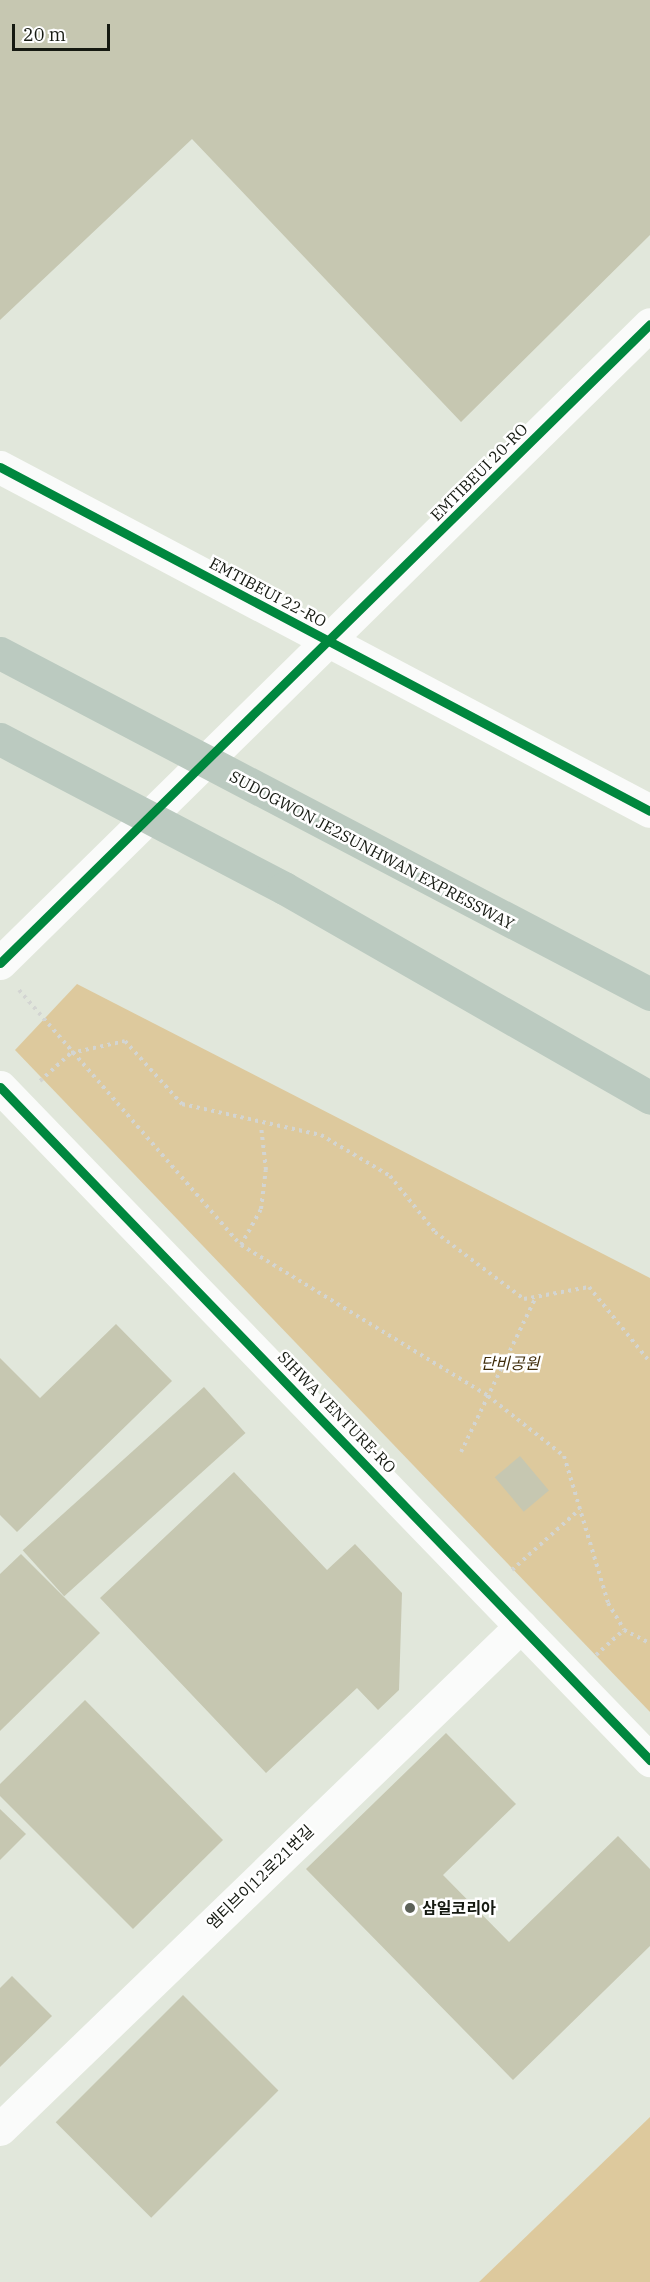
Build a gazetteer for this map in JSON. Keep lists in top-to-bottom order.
{
  "streets": {
    "highway": ["SUDOGWON JE2SUNHWAN EXPRESSWAY"],
    "street": [
      "EMTIBEUI 20-RO",
      "EMTIBEUI 22-RO",
      "SIHWA VENTURE-RO",
      "엠티브이12로21번길"
    ]
  },
  "crossings": [
    ["EMTIBEUI 20-RO", "EMTIBEUI 22-RO"],
    ["SIHWA VENTURE-RO", "엠티브이12로21번길"]
  ],
  "parks": ["단비공원"],
  "places": ["삼일코리아"],
  "scale_bar": "20 m"
}
